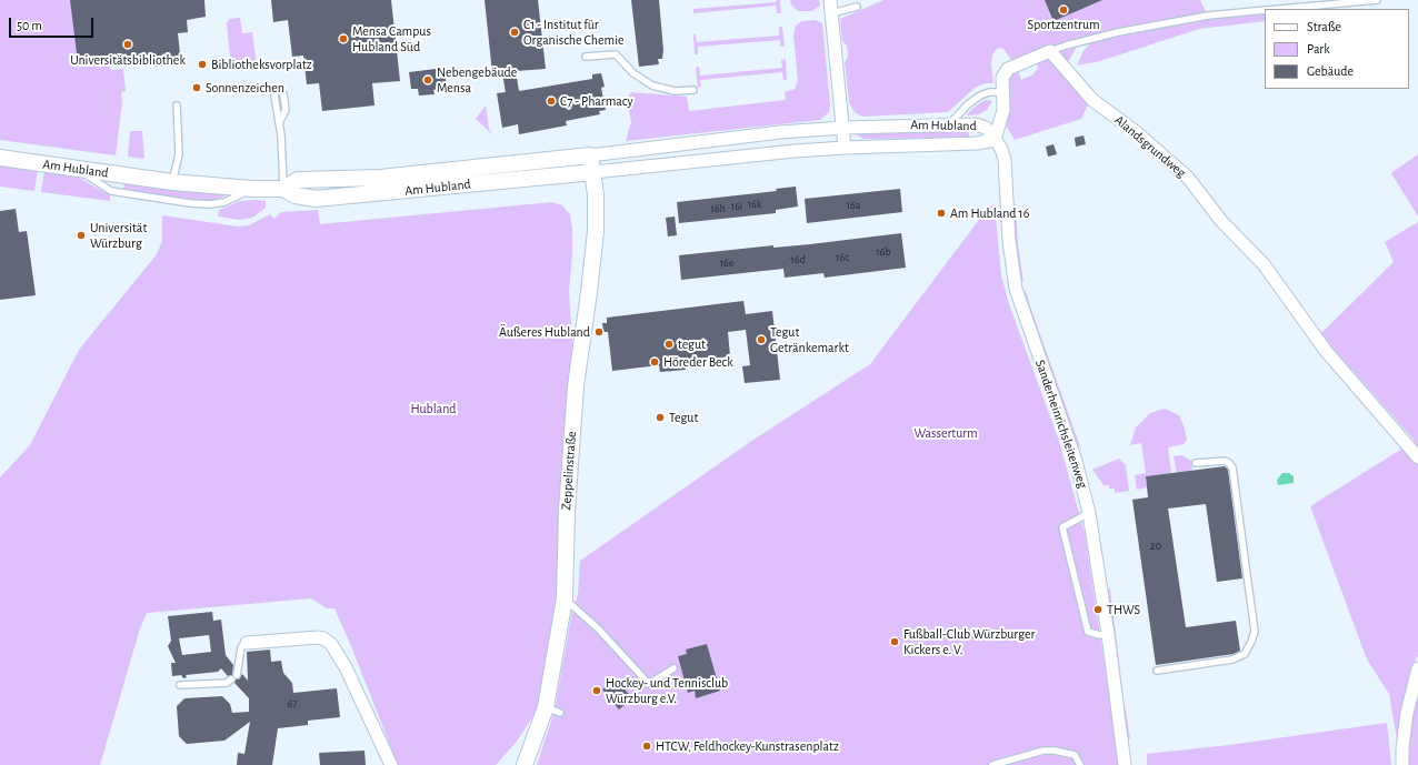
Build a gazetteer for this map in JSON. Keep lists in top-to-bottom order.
{
  "streets": {
    "street": [
      "Am Hubland",
      "Alandsgrundweg",
      "Sanderheinrichsleitenweg",
      "Zeppelinstraße"
    ]
  },
  "crossings": [
    ["Am Hubland", "Sanderheinrichsleitenweg"],
    ["Am Hubland", "Zeppelinstraße"]
  ],
  "parks": ["Hubland", "Wasserturm"],
  "places": [
    "Sportzentrum",
    "C1 - Institut für Organische Chemie",
    "Mensa Campus Hubland Süd",
    "Universitätsbibliothek",
    "Bibliotheksvorplatz",
    "Nebengebäude Mensa",
    "Sonnenzeichen",
    "C7 - Pharmacy",
    "Am Hubland 16",
    "Universität Würzburg",
    "Äußeres Hubland",
    "Tegut Getränkemarkt",
    "tegut",
    "Höreder Beck",
    "Tegut",
    "THWS",
    "Fußball-Club Würzburger Kickers e. V.",
    "Hockey- und Tennisclub Würzburg e.V.",
    "HTCW, Feldhockey-Kunstrasenplatz"
  ],
  "house_numbers": [
    "16k",
    "16a",
    "16i",
    "16h",
    "16b",
    "16c",
    "16d",
    "16e",
    "20",
    "67"
  ],
  "legend": ["Straße", "Park", "Gebäude"],
  "scale_bar": "50 m"
}
